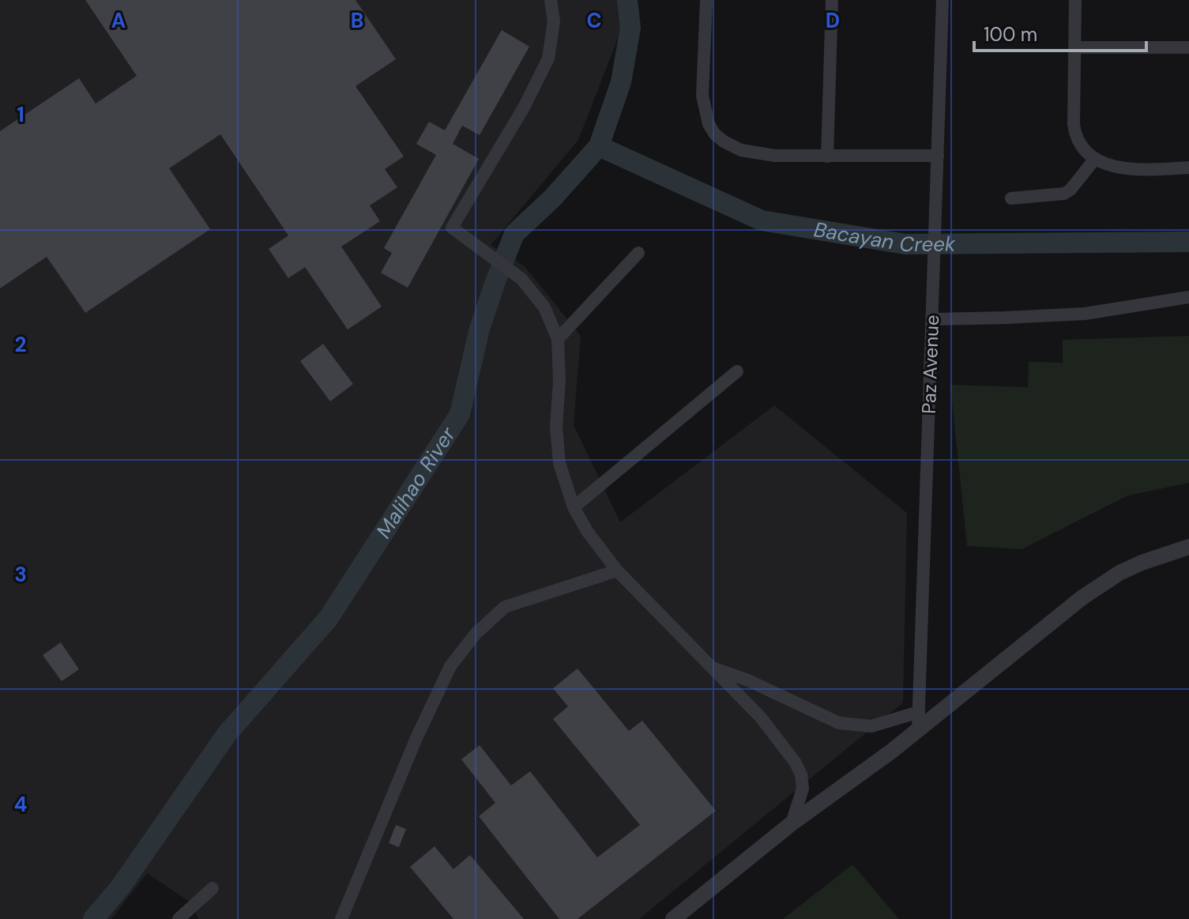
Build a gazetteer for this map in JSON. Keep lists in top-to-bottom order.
{
  "streets": {
    "street": ["Paz Avenue"]
  },
  "water": ["Bacayan Creek", "Malihao River"],
  "scale_bar": "100 m",
  "grid": {
    "columns": [
      "A",
      "B",
      "C",
      "D"
    ],
    "rows": [
      "1",
      "2",
      "3",
      "4"
    ]
  }
}
